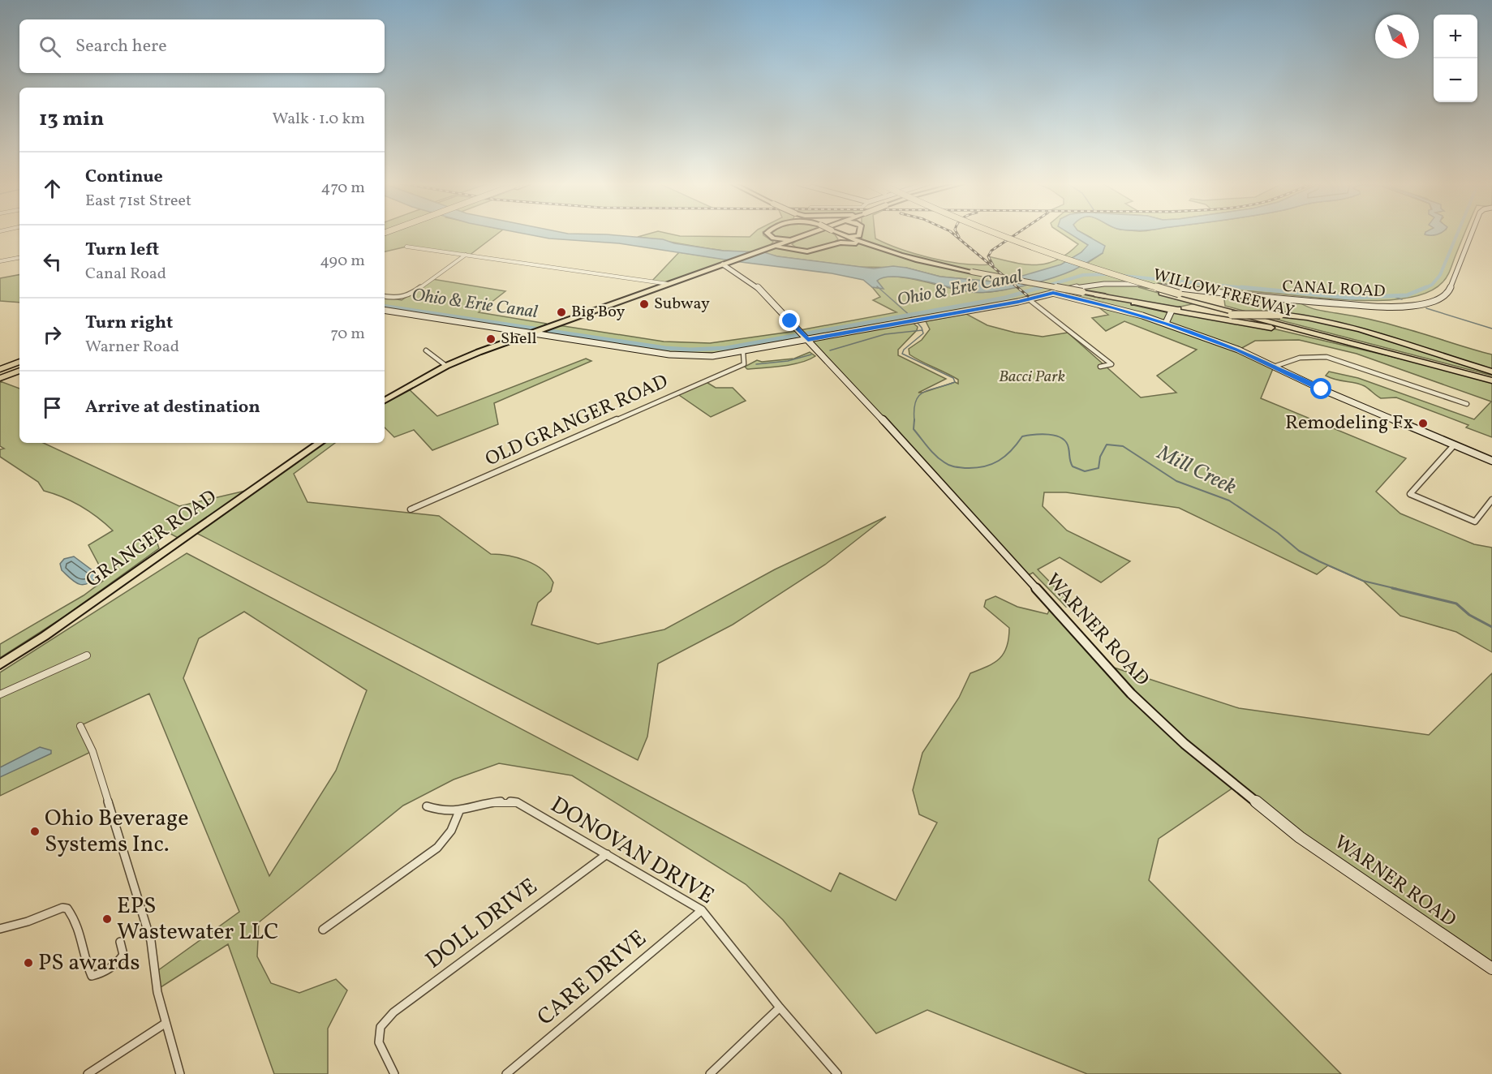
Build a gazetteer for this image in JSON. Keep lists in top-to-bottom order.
{
  "streets": {
    "highway": ["WILLOW FREEWAY"],
    "main road": ["GRANGER ROAD"],
    "street": [
      "CANAL ROAD",
      "OLD GRANGER ROAD",
      "WARNER ROAD",
      "DONOVAN DRIVE",
      "DOLL DRIVE",
      "CARE DRIVE"
    ]
  },
  "crossings": [
    ["CANAL ROAD", "OLD GRANGER ROAD"],
    ["CANAL ROAD", "WARNER ROAD"],
    ["DONOVAN DRIVE", "DOLL DRIVE"],
    ["DONOVAN DRIVE", "CARE DRIVE"]
  ],
  "water": ["Ohio & Erie Canal", "Mill Creek"],
  "parks": ["Bacci Park"],
  "places": [
    "Subway",
    "Big Boy",
    "Shell",
    "Remodeling Fx",
    "Ohio Beverage Systems Inc.",
    "EPS Wastewater LLC",
    "PS awards"
  ],
  "north": "bottom right",
  "page": {
    "map_buttons": ["+", "−"],
    "search": "Search here",
    "heading": ["13 min", "Walk · 1.0 km"],
    "list": [
      ["Continue", "East 71st Street", "470 m"],
      ["Turn left", "Canal Road", "490 m"],
      ["Turn right", "Warner Road", "70 m"],
      "Arrive at destination"
    ]
  }
}
